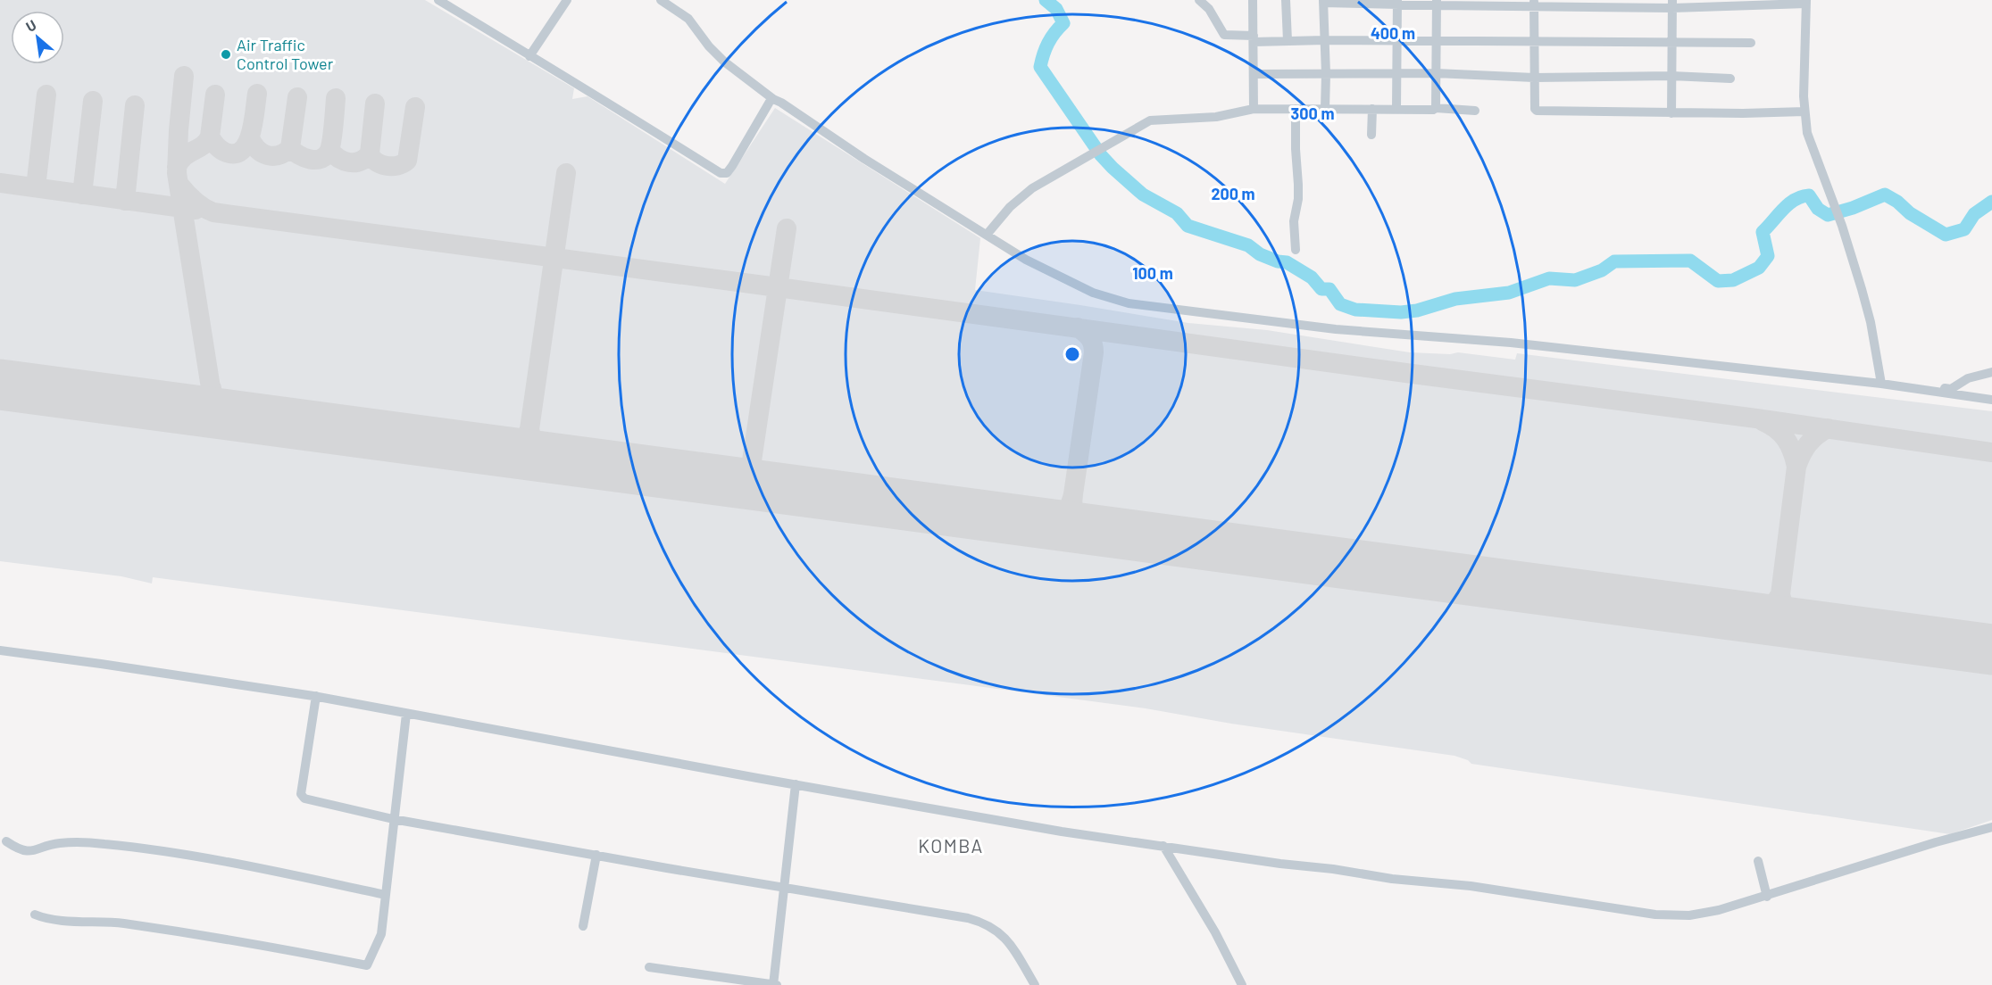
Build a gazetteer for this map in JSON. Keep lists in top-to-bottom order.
{
  "districts": ["KOMBA"],
  "places": ["Air Traffic Control Tower"],
  "north": "top left",
  "rings": [
    "400 m",
    "300 m",
    "200 m",
    "100 m"
  ]
}
